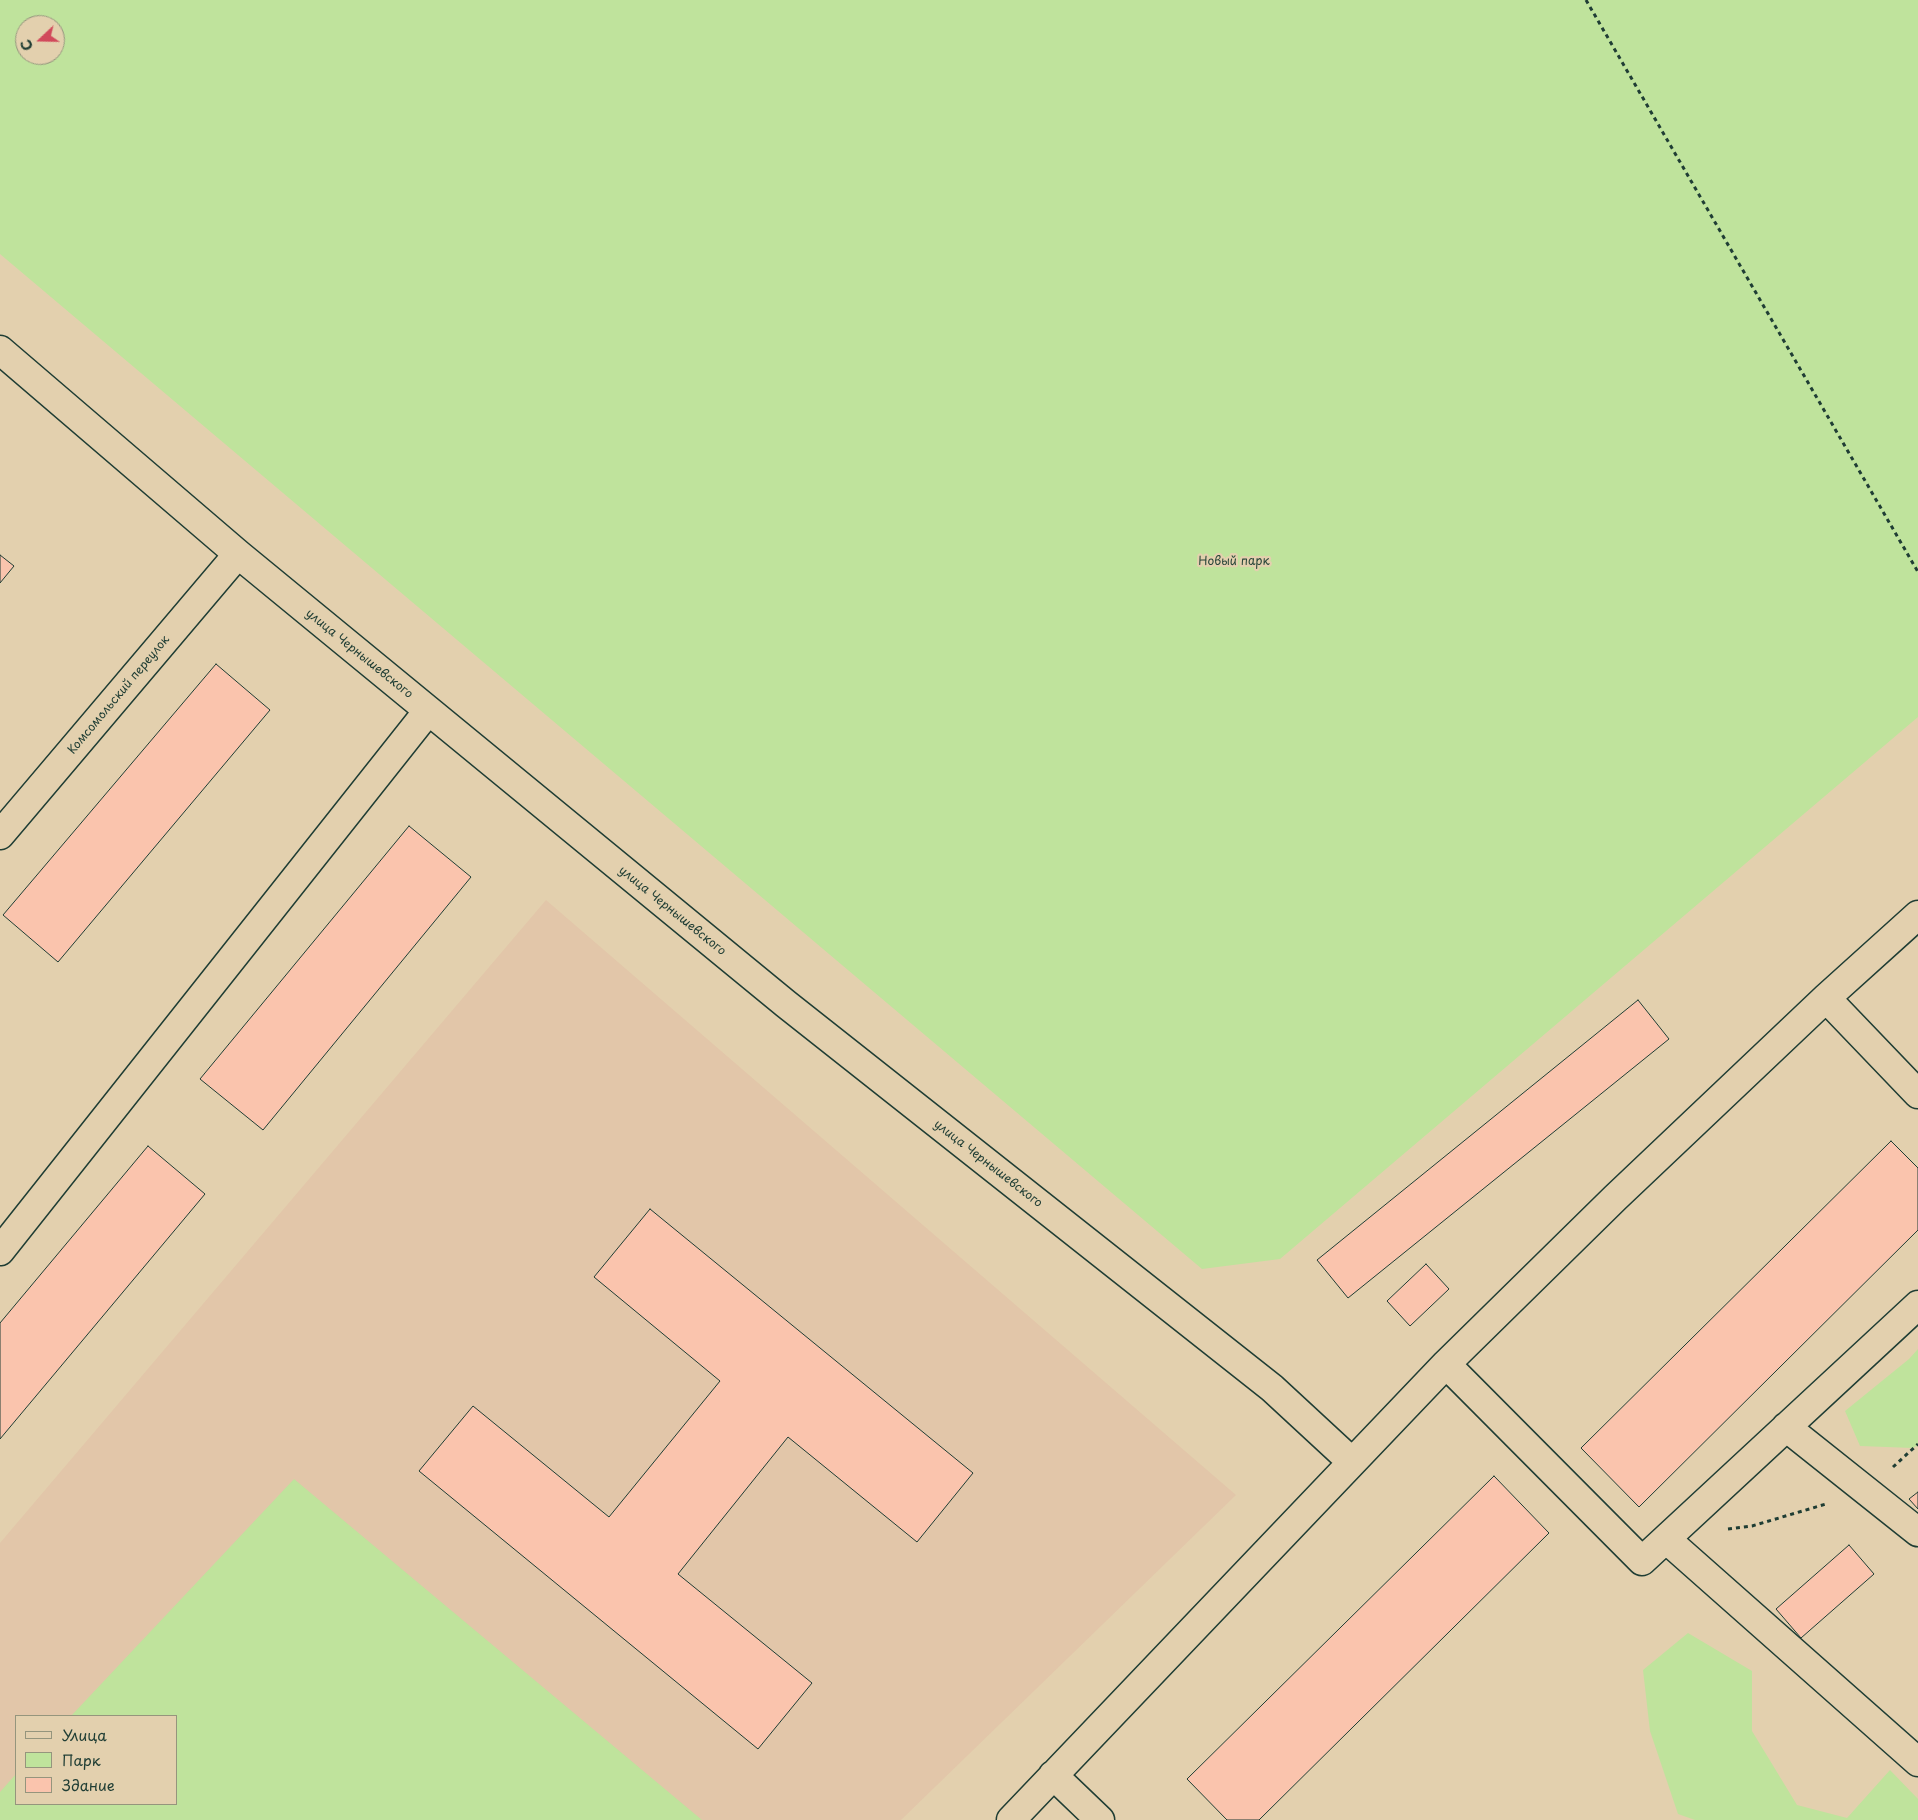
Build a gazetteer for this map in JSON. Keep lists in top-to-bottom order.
{
  "streets": {
    "street": ["улица Чернышевского", "Комсомольский переулок"]
  },
  "crossings": [
    ["улица Чернышевского", "Комсомольский переулок"]
  ],
  "parks": ["Новый парк"],
  "legend": ["Улица", "Парк", "Здание"],
  "north": "left"
}
